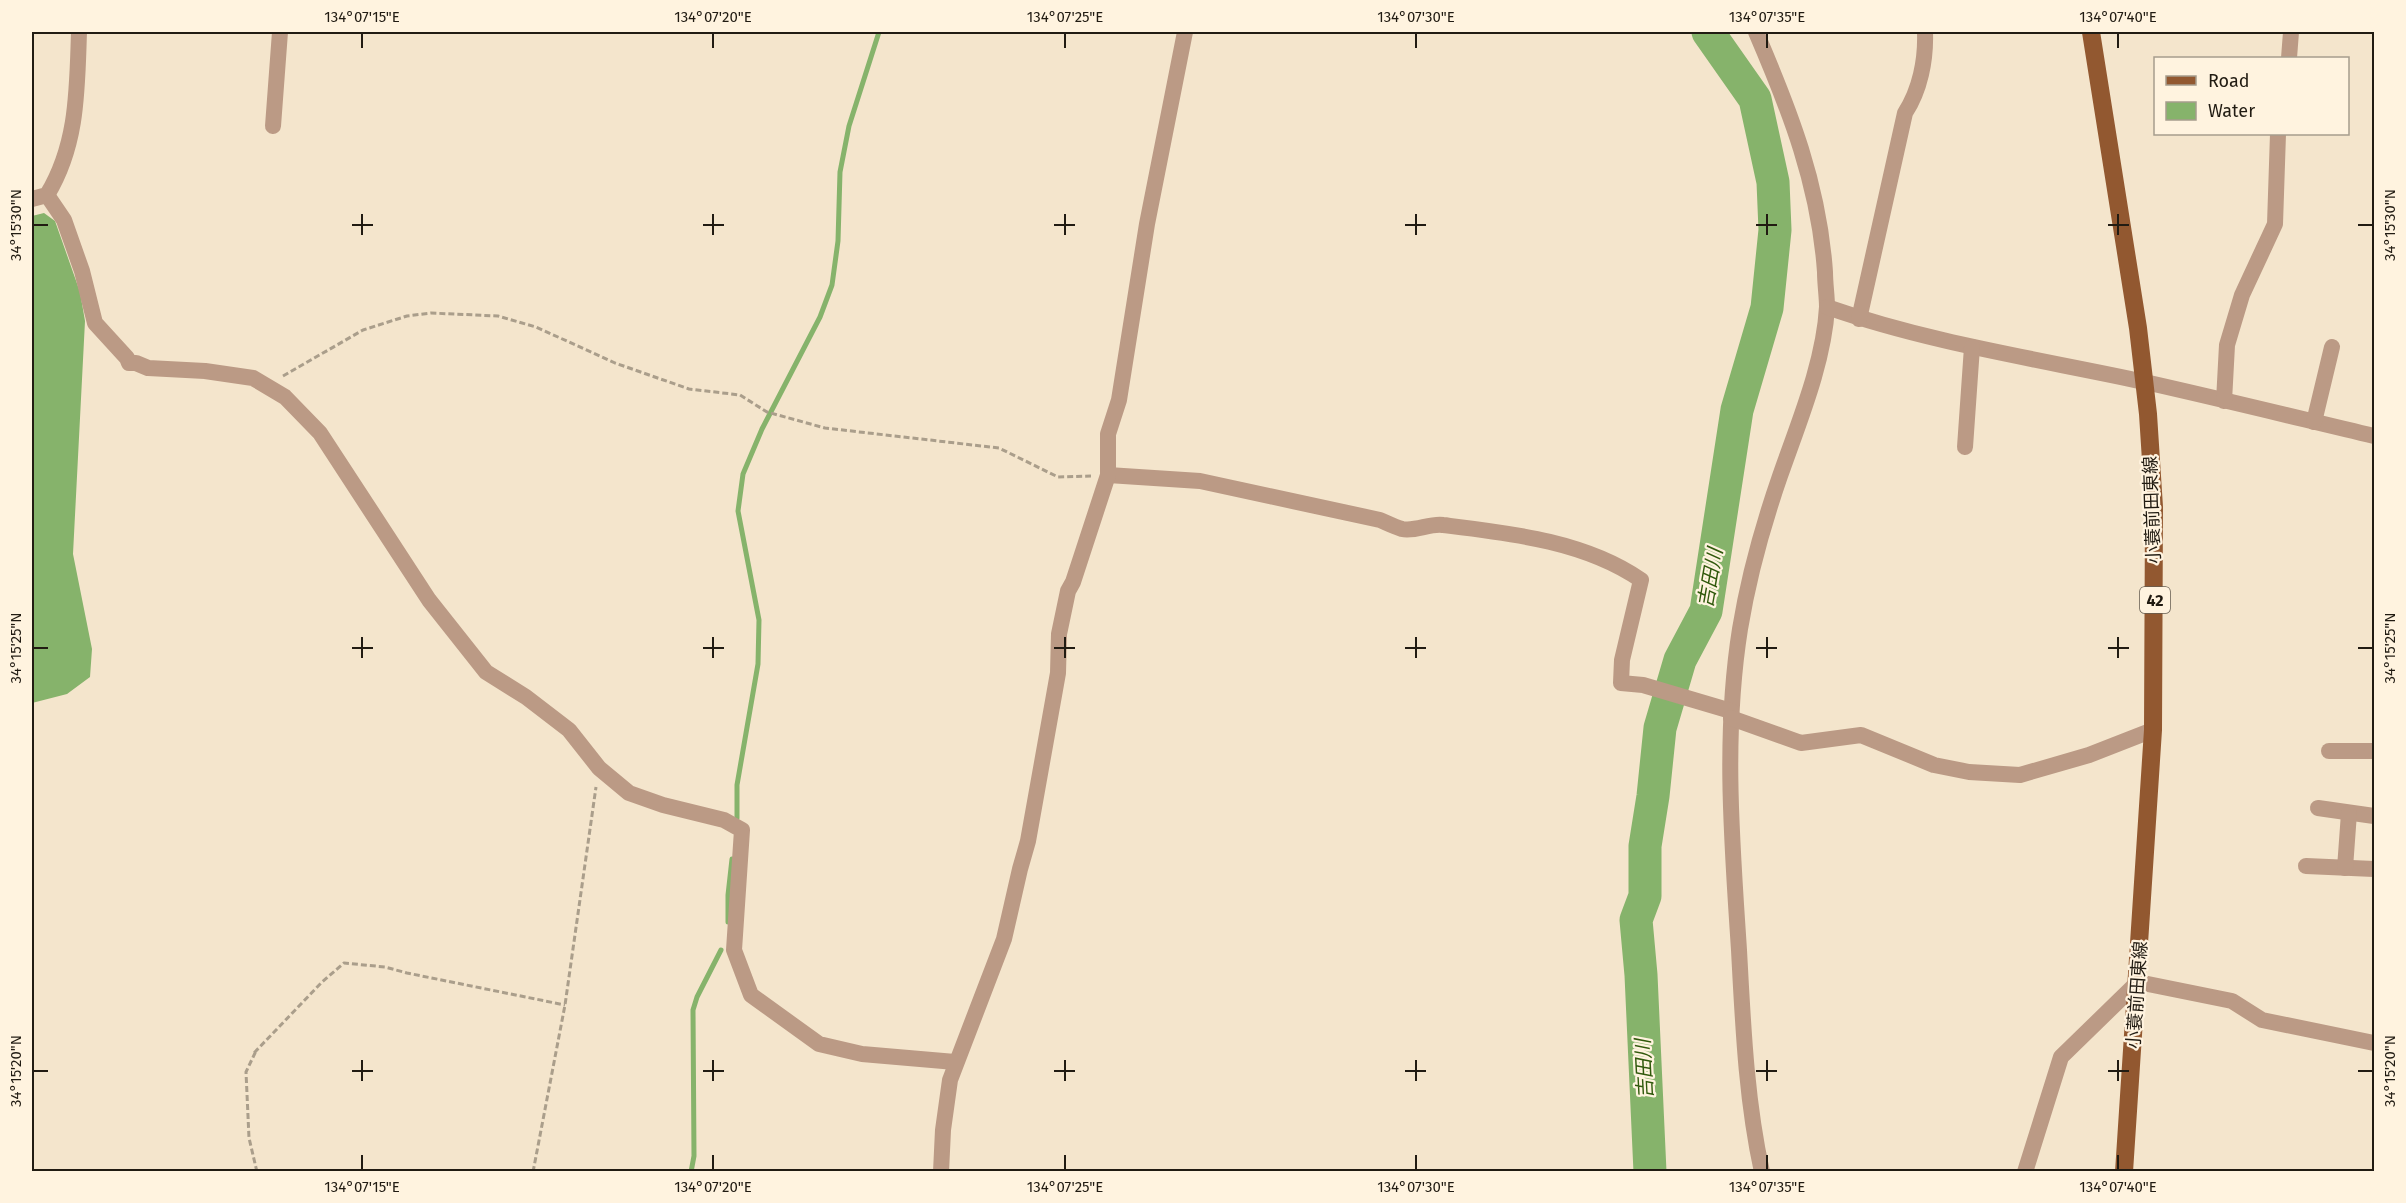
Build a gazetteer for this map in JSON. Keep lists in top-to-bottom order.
{
  "streets": {
    "main road": ["小蓑前田東線", "42"]
  },
  "water": ["吉田川"],
  "legend": ["Road", "Water"],
  "coordinates": [
    "134°07'15\"E",
    "134°07'20\"E",
    "134°07'25\"E",
    "134°07'30\"E",
    "134°07'35\"E",
    "134°07'40\"E",
    "34°15'30\"N",
    "34°15'25\"N",
    "34°15'20\"N"
  ]
}
